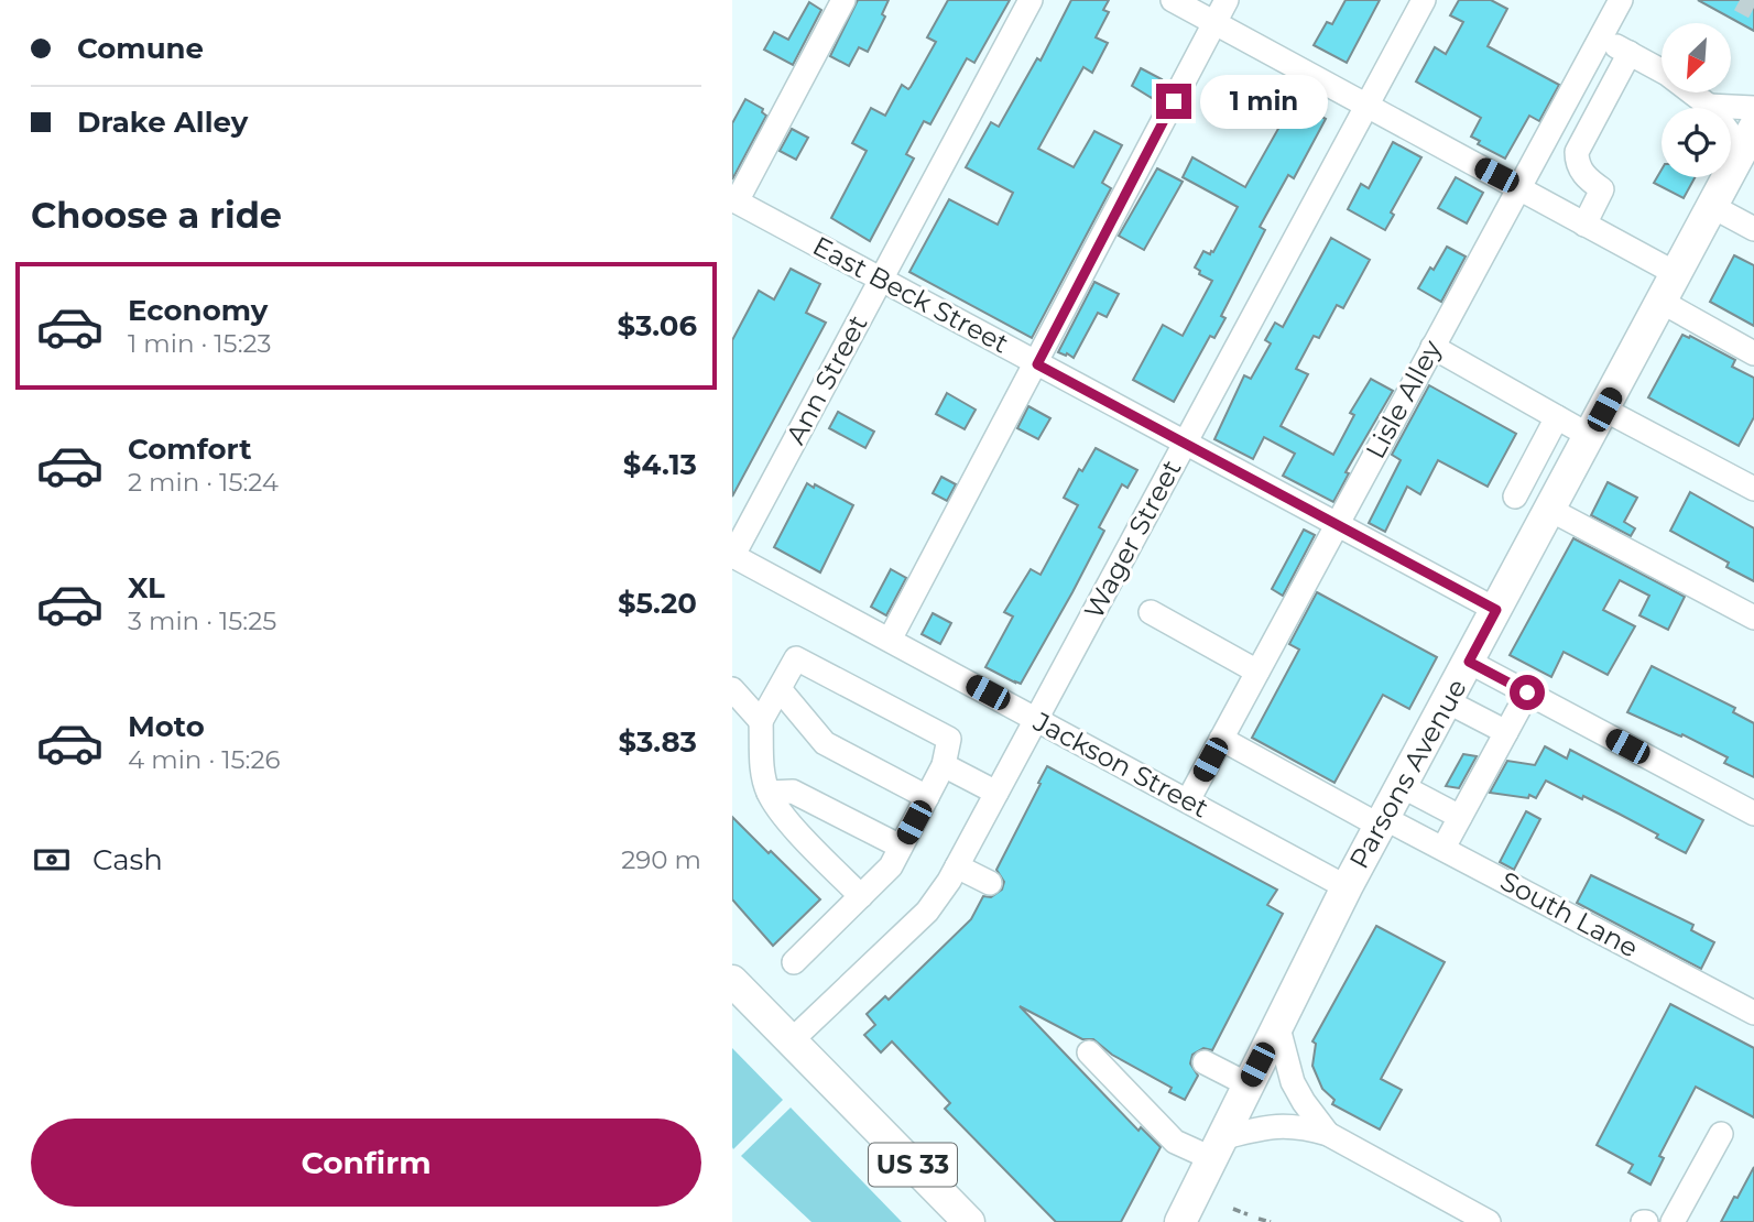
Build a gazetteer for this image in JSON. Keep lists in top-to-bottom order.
{
  "streets": {
    "main road": ["Parsons Avenue", "US 33"],
    "street": [
      "East Beck Street",
      "Ann Street",
      "Lisle Alley",
      "Wager Street",
      "Jackson Street",
      "South Lane"
    ]
  },
  "crossings": [
    ["East Beck Street", "Ann Street"],
    ["East Beck Street", "Lisle Alley"],
    ["East Beck Street", "Wager Street"],
    ["East Beck Street", "Parsons Avenue"],
    ["Ann Street", "Jackson Street"],
    ["Lisle Alley", "Jackson Street"],
    ["Lisle Alley", "South Lane"],
    ["Wager Street", "Jackson Street"],
    ["Wager Street", "US 33"],
    ["Jackson Street", "Parsons Avenue"],
    ["Parsons Avenue", "South Lane"]
  ],
  "north": "bottom left",
  "page": {
    "banner": ["Comune", "Drake Alley"],
    "bubble": "1 min",
    "heading": "Choose a ride",
    "list": [
      {
        "name": "Economy",
        "note": "1 min · 15:23",
        "value": "$3.06"
      },
      {
        "name": "Comfort",
        "note": "2 min · 15:24",
        "value": "$4.13"
      },
      {
        "name": "XL",
        "note": "3 min · 15:25",
        "value": "$5.20"
      },
      {
        "name": "Moto",
        "note": "4 min · 15:26",
        "value": "$3.83"
      }
    ],
    "pay": ["Cash", "290 m"],
    "buttons": "Confirm"
  }
}
